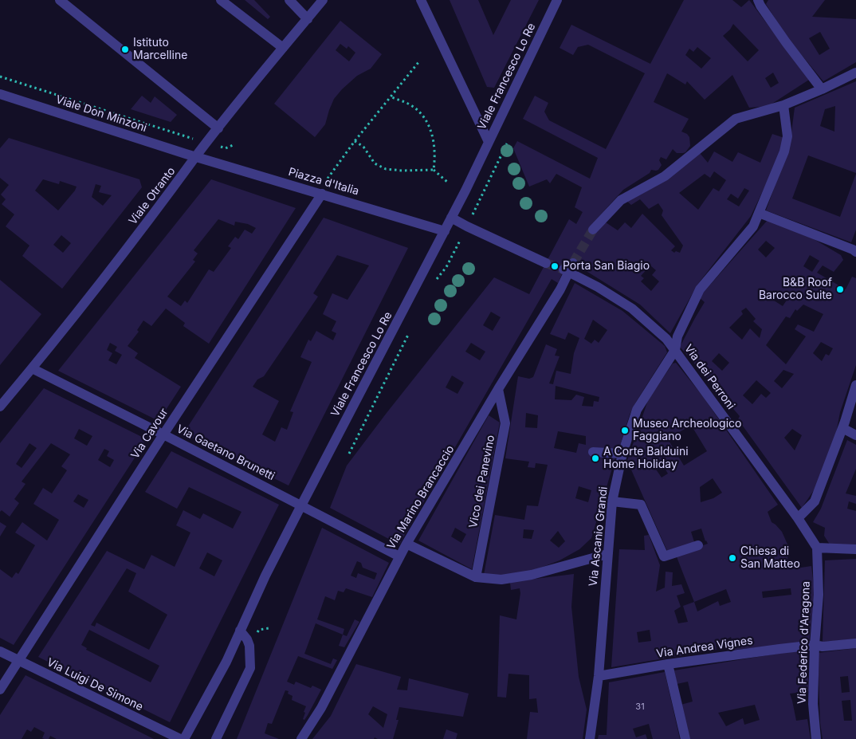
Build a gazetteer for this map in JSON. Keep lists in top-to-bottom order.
{
  "streets": {
    "street": [
      "Viale Francesco Lo Re",
      "Viale Don Minzoni",
      "Piazza d'Italia",
      "Viale Otranto",
      "Via dei Perroni",
      "Via Cavour",
      "Via Gaetano Brunetti",
      "Vico dei Panevino",
      "Via Marino Brancaccio",
      "Via Ascanio Grandi",
      "Via Federico d'Aragona",
      "Via Andrea Vignes",
      "Via Luigi De Simone"
    ]
  },
  "crossings": [
    ["Viale Francesco Lo Re", "Piazza d'Italia"],
    ["Viale Francesco Lo Re", "Via Gaetano Brunetti"],
    ["Viale Don Minzoni", "Piazza d'Italia"],
    ["Viale Don Minzoni", "Viale Otranto"],
    ["Piazza d'Italia", "Viale Otranto"],
    ["Piazza d'Italia", "Via Cavour"],
    ["Viale Otranto", "Via Gaetano Brunetti"],
    ["Via dei Perroni", "Via Marino Brancaccio"],
    ["Via dei Perroni", "Via Ascanio Grandi"],
    ["Via dei Perroni", "Via Federico d'Aragona"],
    ["Via Cavour", "Via Gaetano Brunetti"],
    ["Via Cavour", "Via Luigi De Simone"],
    ["Via Gaetano Brunetti", "Via Marino Brancaccio"],
    ["Vico dei Panevino", "Via Marino Brancaccio"],
    ["Via Ascanio Grandi", "Via Andrea Vignes"],
    ["Via Federico d'Aragona", "Via Andrea Vignes"]
  ],
  "places": [
    "Istituto Marcelline",
    "Porta San Biagio",
    "B&B Roof Barocco Suite",
    "Museo Archeologico Faggiano",
    "A Corte Balduini Home Holiday",
    "Chiesa di San Matteo"
  ],
  "house_numbers": ["31"]
}
